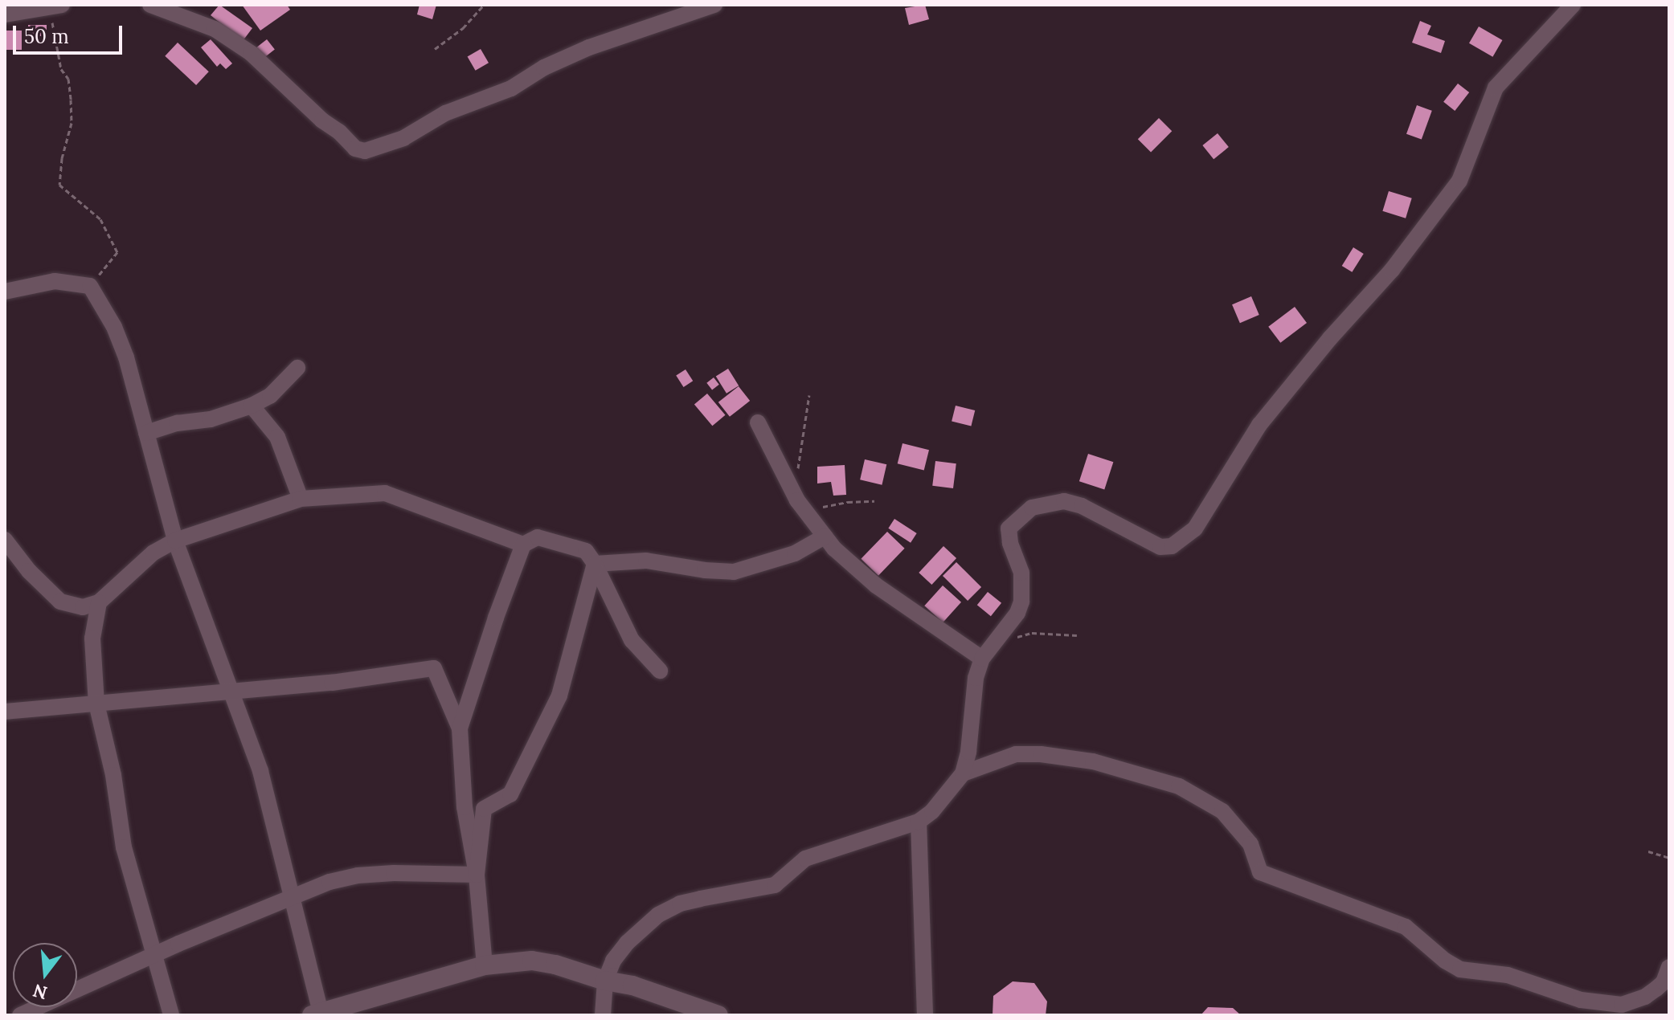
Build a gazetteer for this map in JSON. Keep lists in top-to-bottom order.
{
  "scale_bar": "50 m",
  "north": "bottom"
}
